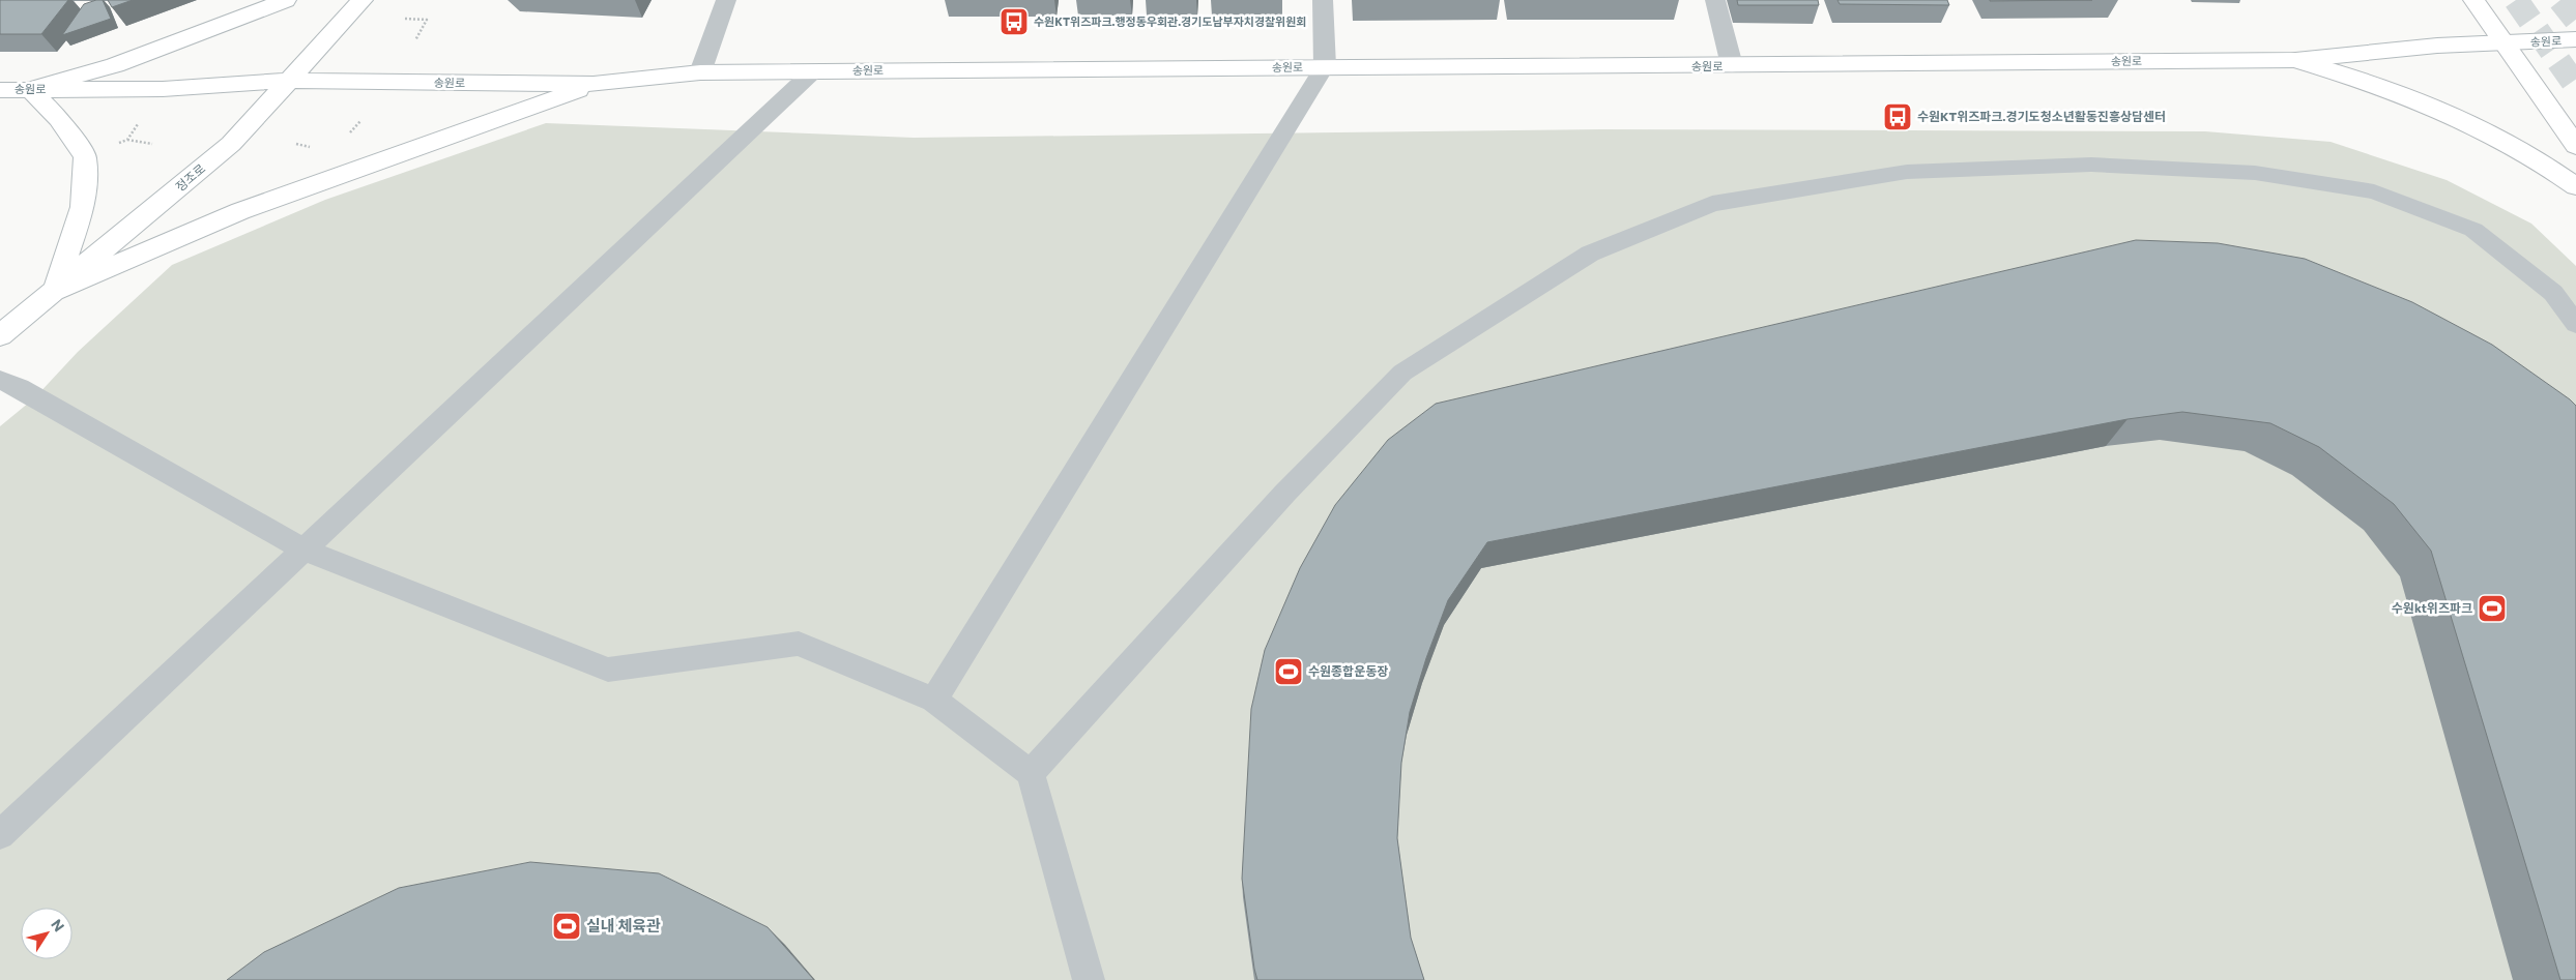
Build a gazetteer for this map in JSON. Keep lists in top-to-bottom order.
{
  "streets": {
    "main road": ["송원로", "정조로"]
  },
  "crossings": [
    ["송원로", "정조로"]
  ],
  "places": {
    "bus stop": ["수원KT위즈파크.행정동우회관.경기도남부자치경찰위원회", "수원KT위즈파크.경기도청소년활동진흥상담센터"],
    "sports": ["수원kt위즈파크", "수원종합운동장", "실내 체육관"]
  },
  "north": "top right"
}
